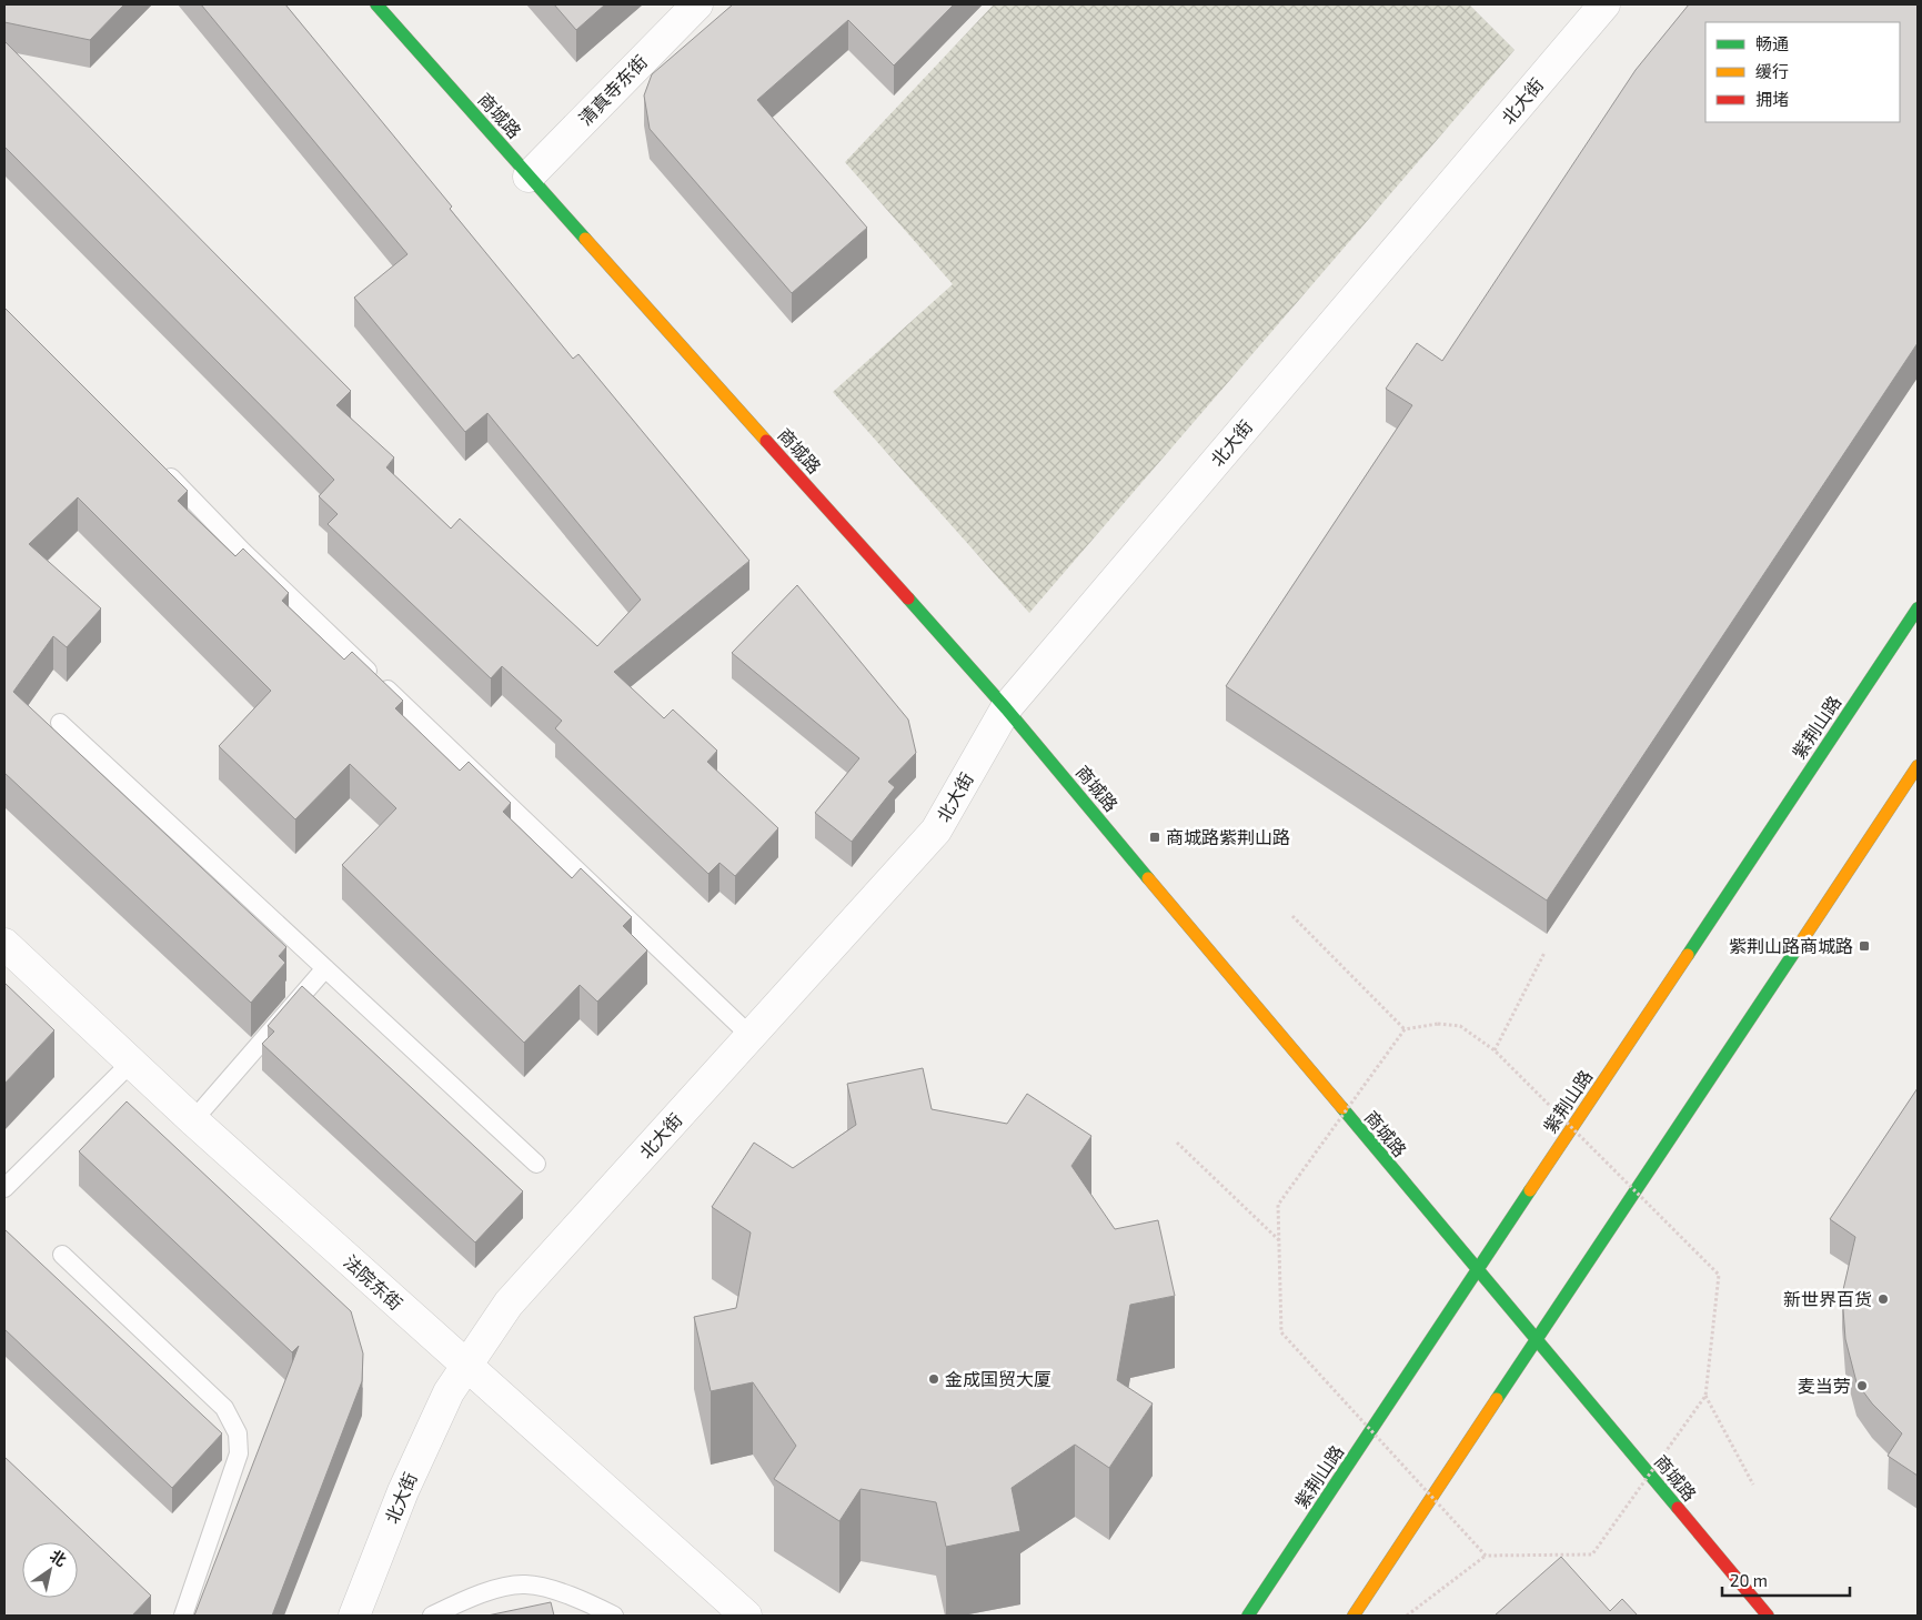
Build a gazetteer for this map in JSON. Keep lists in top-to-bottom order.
{
  "streets": {
    "main road": ["商城路", "紫荆山路"],
    "street": ["清真寺东街", "北大街", "法院东街"]
  },
  "crossings": [
    ["清真寺东街", "商城路"],
    ["北大街", "商城路"],
    ["北大街", "法院东街"],
    ["商城路", "紫荆山路"]
  ],
  "places": {
    "transit": ["商城路紫荆山路", "紫荆山路商城路"],
    "other": ["新世界百货", "金成国贸大厦", "麦当劳"]
  },
  "legend": ["畅通", "缓行", "拥堵"],
  "scale_bar": "20 m",
  "north": "top right"
}
